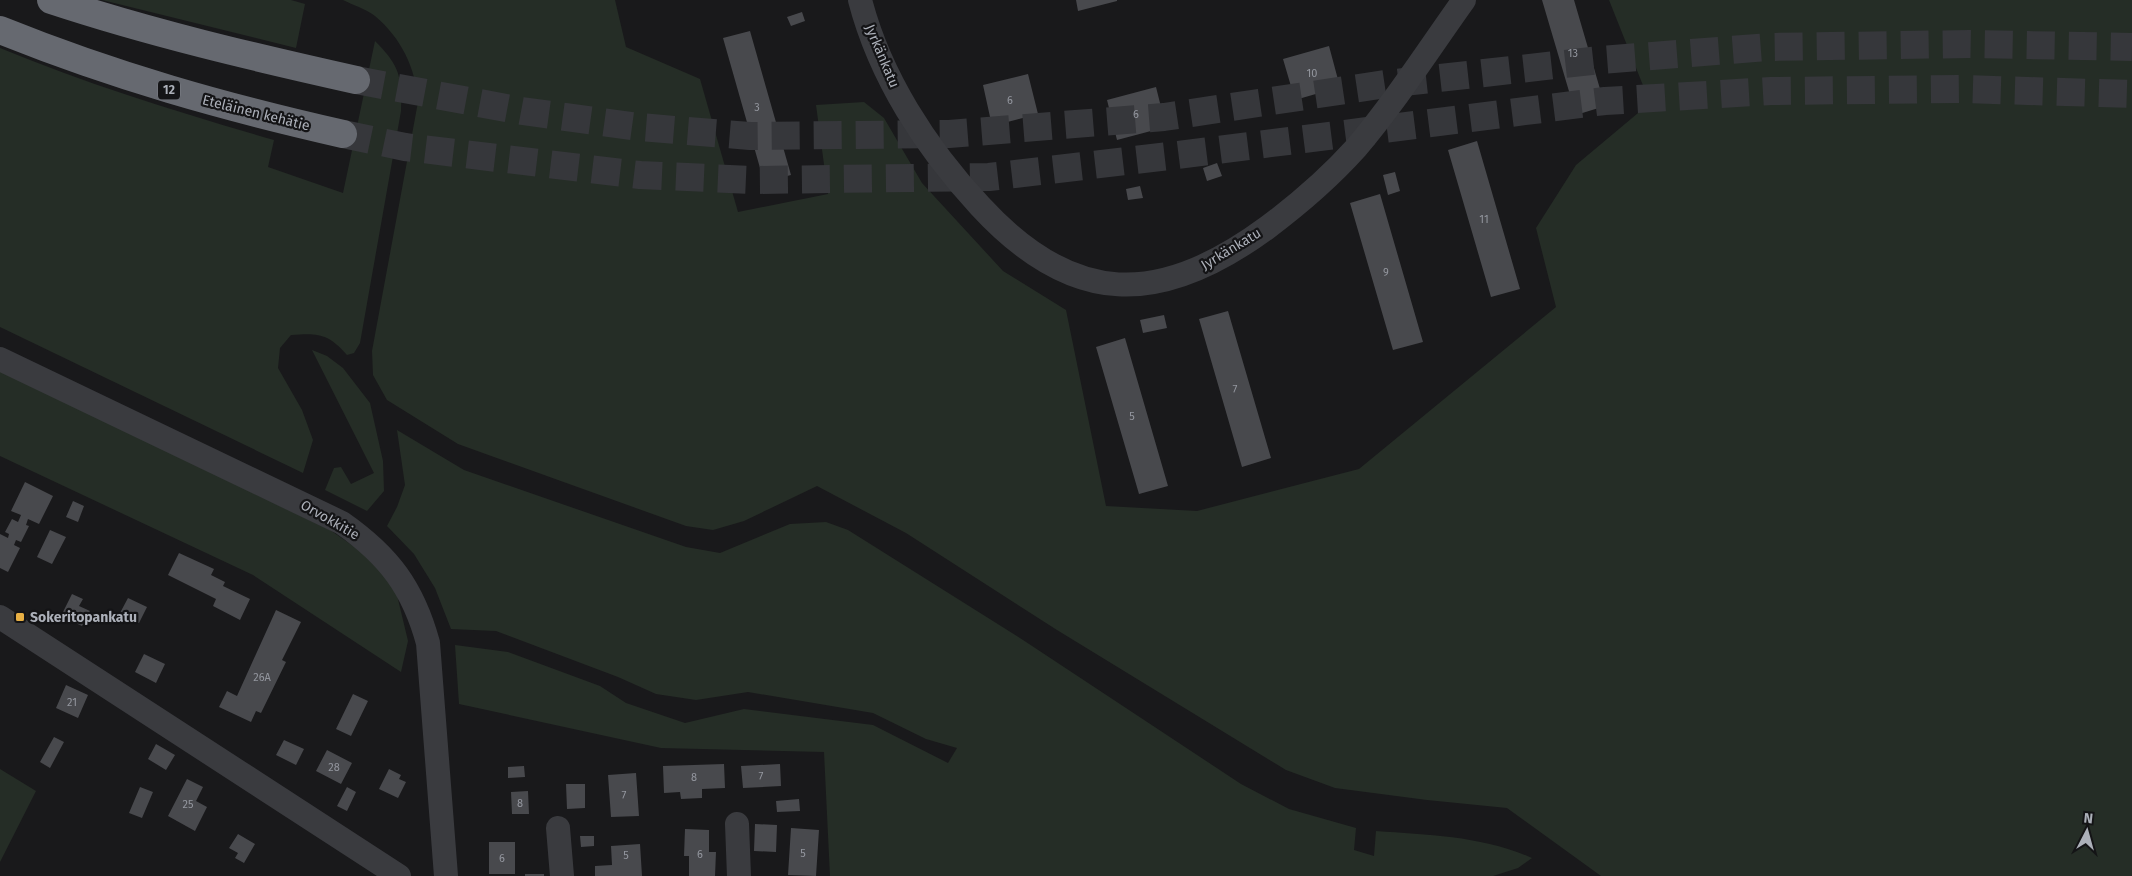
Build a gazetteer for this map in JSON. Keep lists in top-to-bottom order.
{
  "streets": {
    "highway": ["12", "Eteläinen kehätie"],
    "street": ["Jyrkänkatu", "Orvokkitie"]
  },
  "places": {
    "transit": ["Sokeritopankatu"]
  },
  "house_numbers": [
    "13",
    "10",
    "6",
    "3",
    "6",
    "11",
    "9",
    "7",
    "5",
    "26A",
    "21",
    "28",
    "7",
    "8",
    "7",
    "8",
    "25",
    "5",
    "6",
    "5",
    "6"
  ],
  "north": "top"
}
